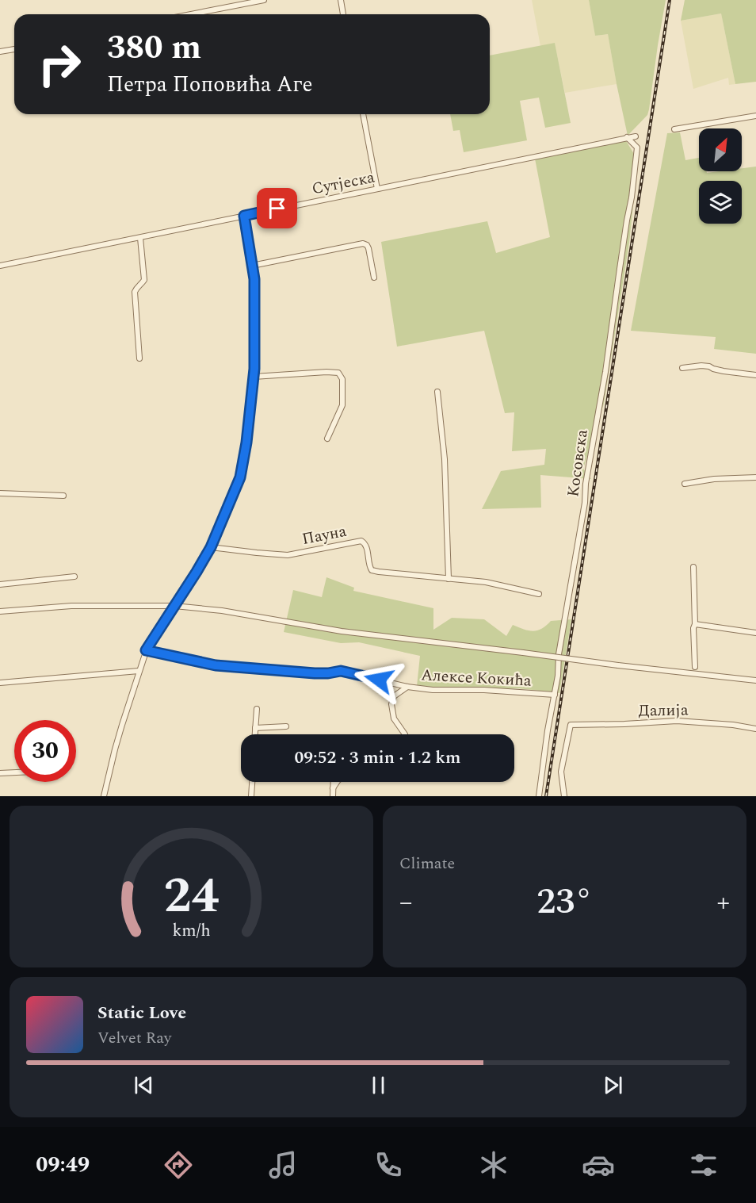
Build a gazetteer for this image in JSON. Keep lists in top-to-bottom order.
{
  "streets": {
    "street": [
      "Сутјеска",
      "Косовска",
      "Пауна",
      "Алексе Кокића",
      "Далија"
    ]
  },
  "crossings": [
    ["Сутјеска", "Косовска"],
    ["Косовска", "Алексе Кокића"]
  ],
  "north": "top right",
  "page": {
    "turn": ["380 m", "Петра Поповића Аге"],
    "limit": "30",
    "trip": "09:52 · 3 min · 1.2 km",
    "tile": "Climate",
    "heat": ["−", "23°", "+"],
    "song": ["Static Love", "Velvet Ray"],
    "tabs": "09:49",
    "gauge": ["24", "km/h"]
  }
}
